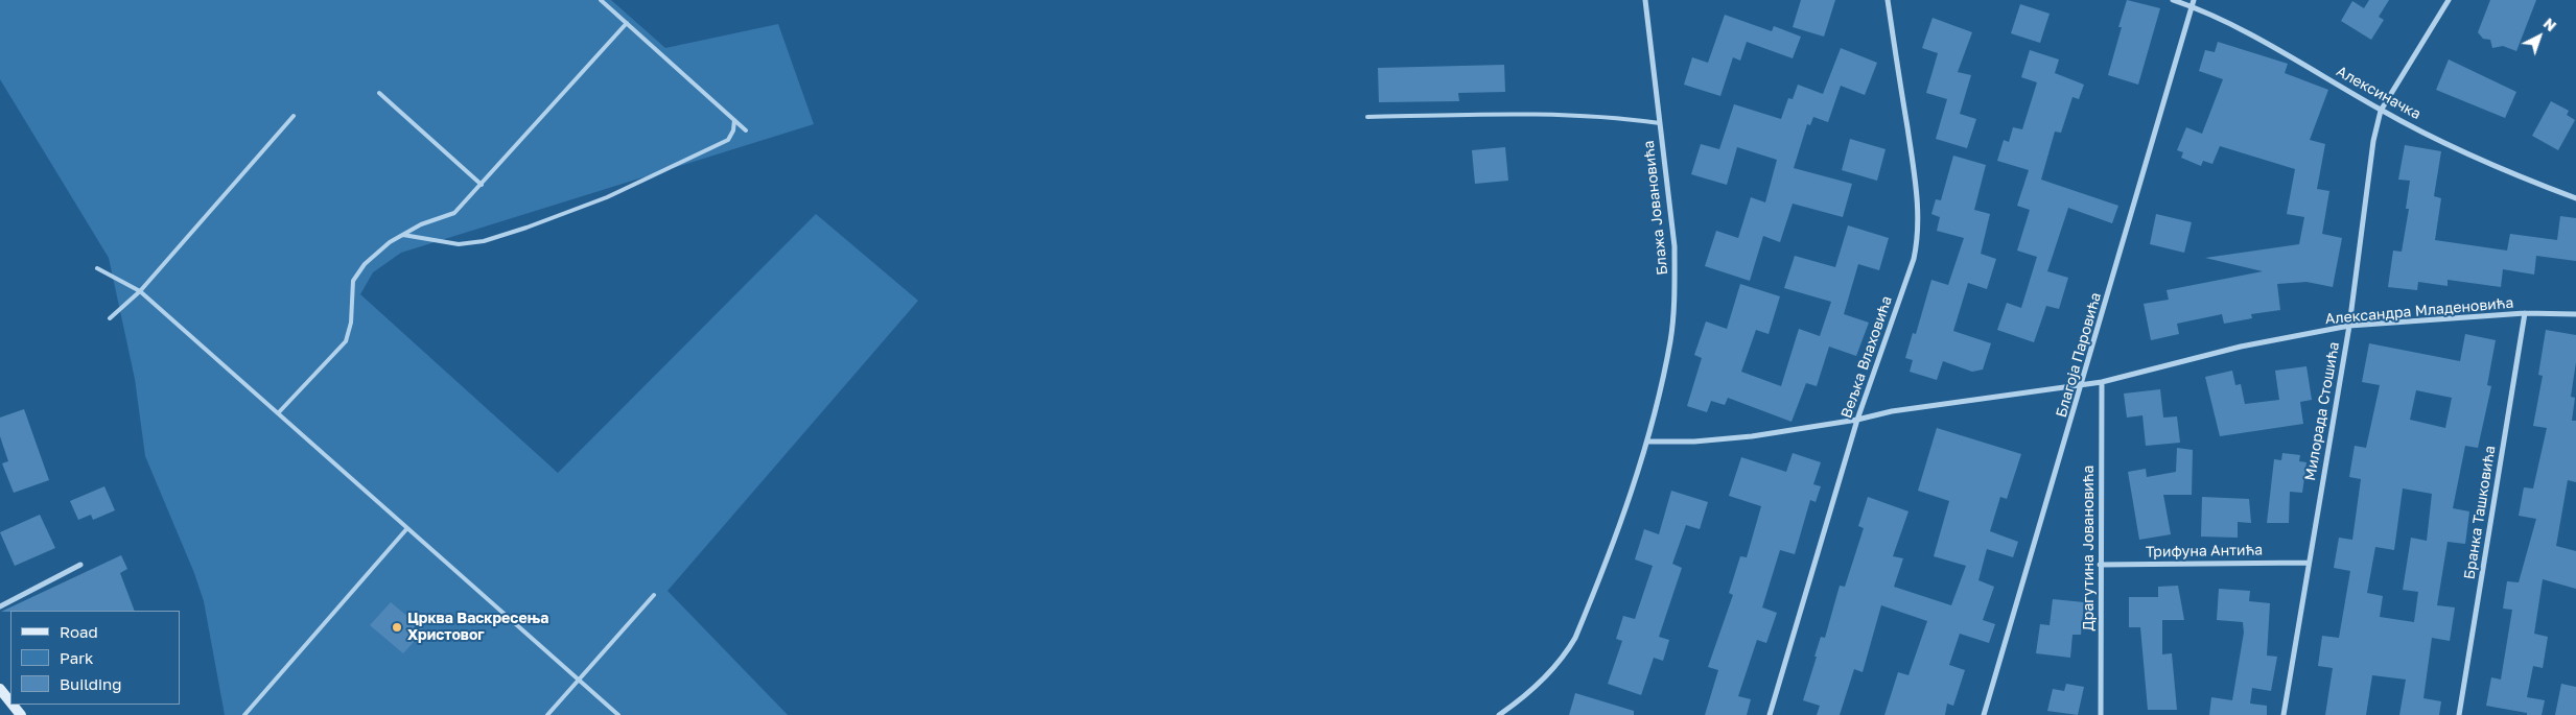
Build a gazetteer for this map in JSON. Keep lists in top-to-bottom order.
{
  "streets": {
    "street": [
      "Алексиначка",
      "Блажа Јовановића",
      "Александра Младеновића",
      "Благоја Паровића",
      "Вељка Влаховића",
      "Милорада Стошића",
      "Бранка Ташковића",
      "Драгутина Јовановића",
      "Трифуна Антића"
    ]
  },
  "crossings": [
    ["Алексиначка", "Благоја Паровића"],
    ["Алексиначка", "Милорада Стошића"],
    ["Александра Младеновића", "Благоја Паровића"],
    ["Александра Младеновића", "Милорада Стошића"],
    ["Александра Младеновића", "Бранка Ташковића"],
    ["Александра Младеновића", "Драгутина Јовановића"],
    ["Милорада Стошића", "Трифуна Антића"],
    ["Драгутина Јовановића", "Трифуна Антића"]
  ],
  "places": ["Црква Васкресења Христовог"],
  "legend": ["Road", "Park", "Building"],
  "north": "top right"
}
